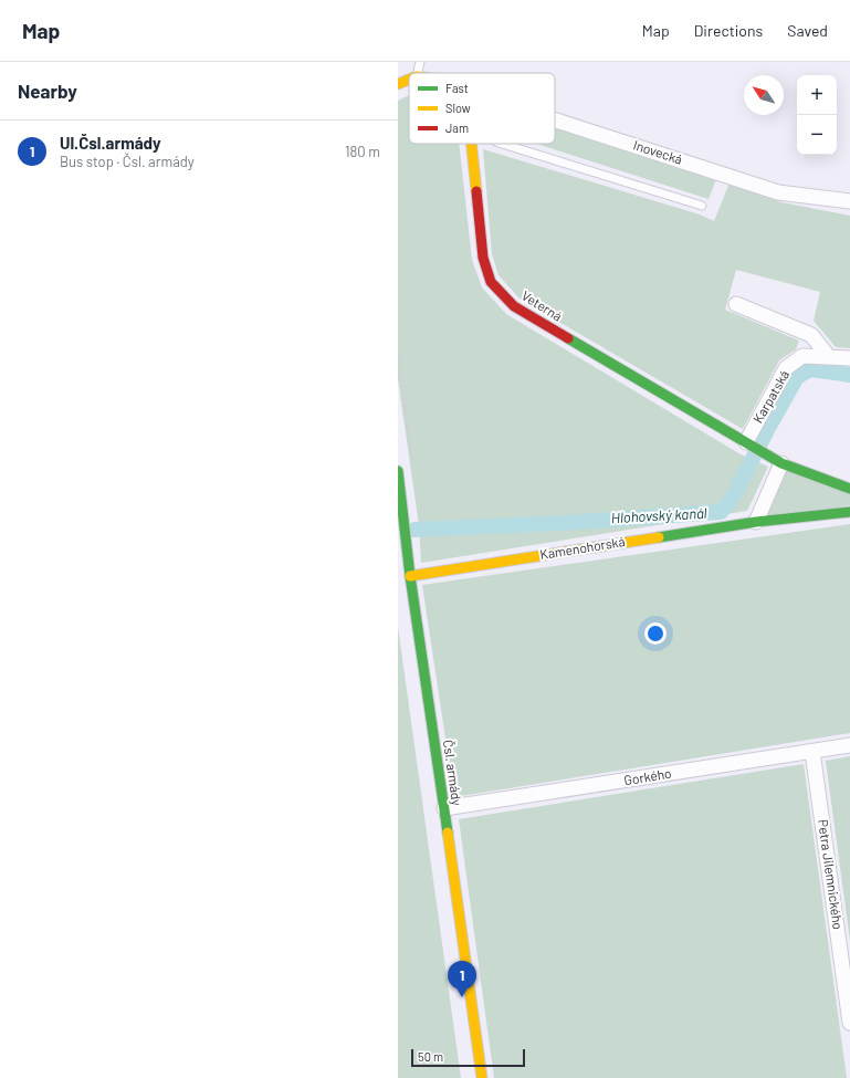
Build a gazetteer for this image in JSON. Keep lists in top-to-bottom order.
{
  "streets": {
    "street": [
      "Inovecká",
      "Veterná",
      "Karpatská",
      "Kamenohorská",
      "Čsl. armády",
      "Gorkého",
      "Petra Jilemnického"
    ]
  },
  "crossings": [
    ["Veterná", "Karpatská"],
    ["Kamenohorská", "Čsl. armády"],
    ["Čsl. armády", "Gorkého"],
    ["Gorkého", "Petra Jilemnického"]
  ],
  "water": ["Hlohovský kanál"],
  "legend": ["Fast", "Slow", "Jam"],
  "scale_bar": "50 m",
  "north": "top left",
  "page": {
    "header": "Map",
    "nav": ["Map", "Directions", "Saved"],
    "heading": "Nearby",
    "map_buttons": ["+", "−"],
    "list": [
      {
        "mark": "1",
        "name": "Ul.Čsl.armády",
        "note": "Bus stop · Čsl. armády",
        "value": "180 m"
      }
    ],
    "pins": "1",
    "scale": "50 m"
  }
}
